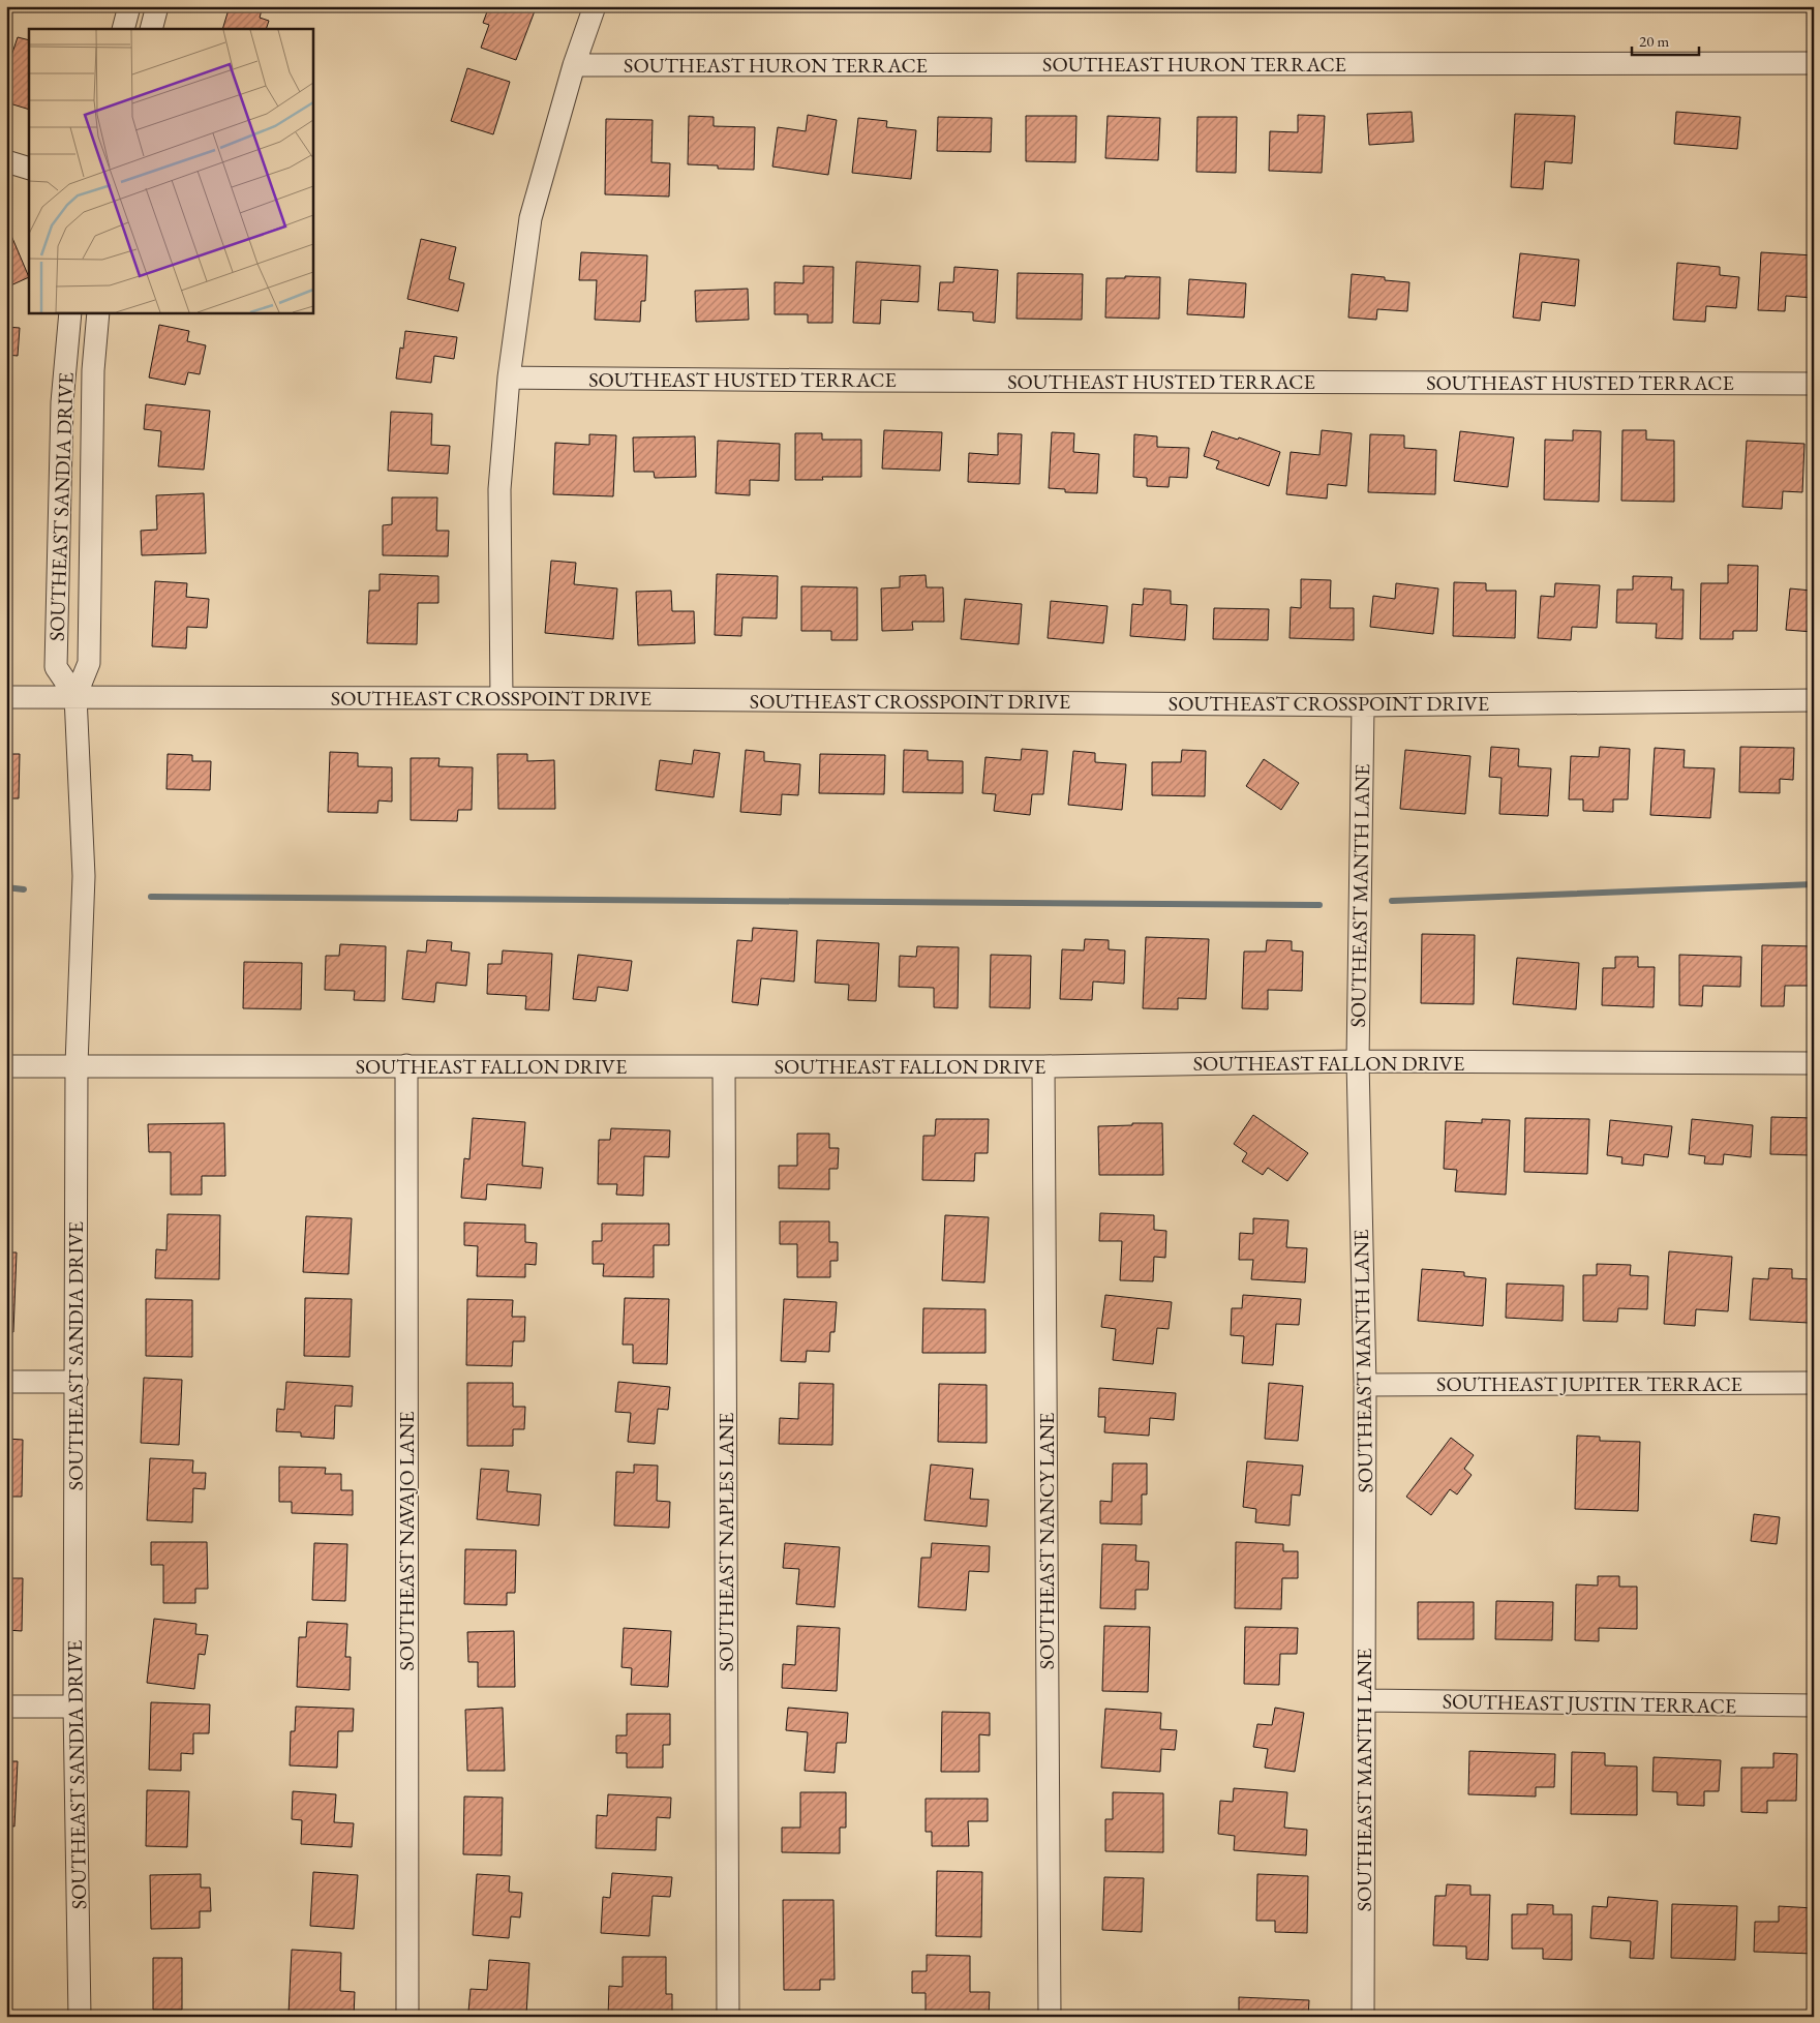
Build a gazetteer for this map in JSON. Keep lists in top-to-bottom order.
{
  "streets": {
    "street": [
      "SOUTHEAST HURON TERRACE",
      "SOUTHEAST HUSTED TERRACE",
      "SOUTHEAST SANDIA DRIVE",
      "SOUTHEAST CROSSPOINT DRIVE",
      "SOUTHEAST MANTH LANE",
      "SOUTHEAST FALLON DRIVE",
      "SOUTHEAST JUPITER TERRACE",
      "SOUTHEAST NAVAJO LANE",
      "SOUTHEAST NANCY LANE",
      "SOUTHEAST NAPLES LANE",
      "SOUTHEAST JUSTIN TERRACE"
    ]
  },
  "crossings": [
    ["SOUTHEAST SANDIA DRIVE", "SOUTHEAST CROSSPOINT DRIVE"],
    ["SOUTHEAST SANDIA DRIVE", "SOUTHEAST FALLON DRIVE"],
    ["SOUTHEAST CROSSPOINT DRIVE", "SOUTHEAST MANTH LANE"],
    ["SOUTHEAST MANTH LANE", "SOUTHEAST FALLON DRIVE"],
    ["SOUTHEAST MANTH LANE", "SOUTHEAST JUPITER TERRACE"],
    ["SOUTHEAST MANTH LANE", "SOUTHEAST JUSTIN TERRACE"],
    ["SOUTHEAST FALLON DRIVE", "SOUTHEAST NAVAJO LANE"],
    ["SOUTHEAST FALLON DRIVE", "SOUTHEAST NANCY LANE"],
    ["SOUTHEAST FALLON DRIVE", "SOUTHEAST NAPLES LANE"]
  ],
  "scale_bar": "20 m"
}
